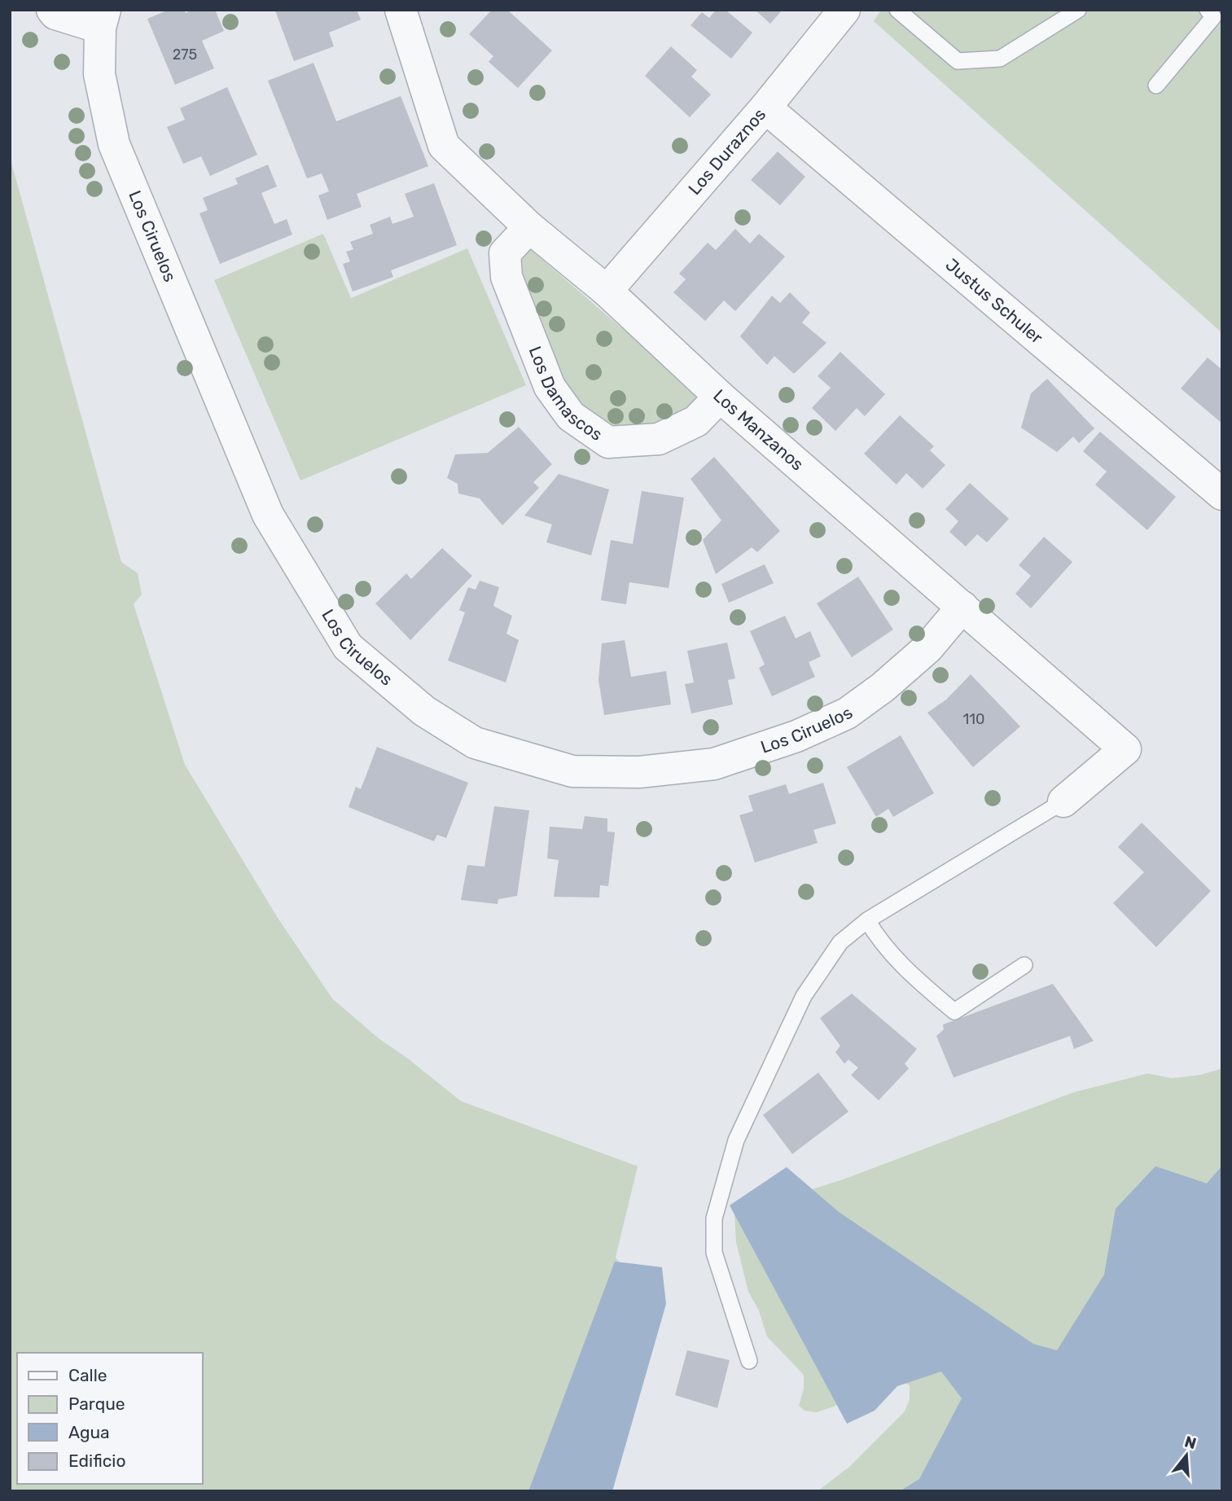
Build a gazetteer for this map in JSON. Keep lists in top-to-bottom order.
{
  "streets": {
    "street": [
      "Los Duraznos",
      "Los Ciruelos",
      "Justus Schuler",
      "Los Damascos",
      "Los Manzanos"
    ]
  },
  "crossings": [
    ["Los Duraznos", "Justus Schuler"],
    ["Los Duraznos", "Los Manzanos"],
    ["Los Ciruelos", "Los Manzanos"],
    ["Los Damascos", "Los Manzanos"]
  ],
  "house_numbers": ["275", "110"],
  "legend": [
    "Calle",
    "Parque",
    "Agua",
    "Edificio"
  ],
  "north": "top"
}
